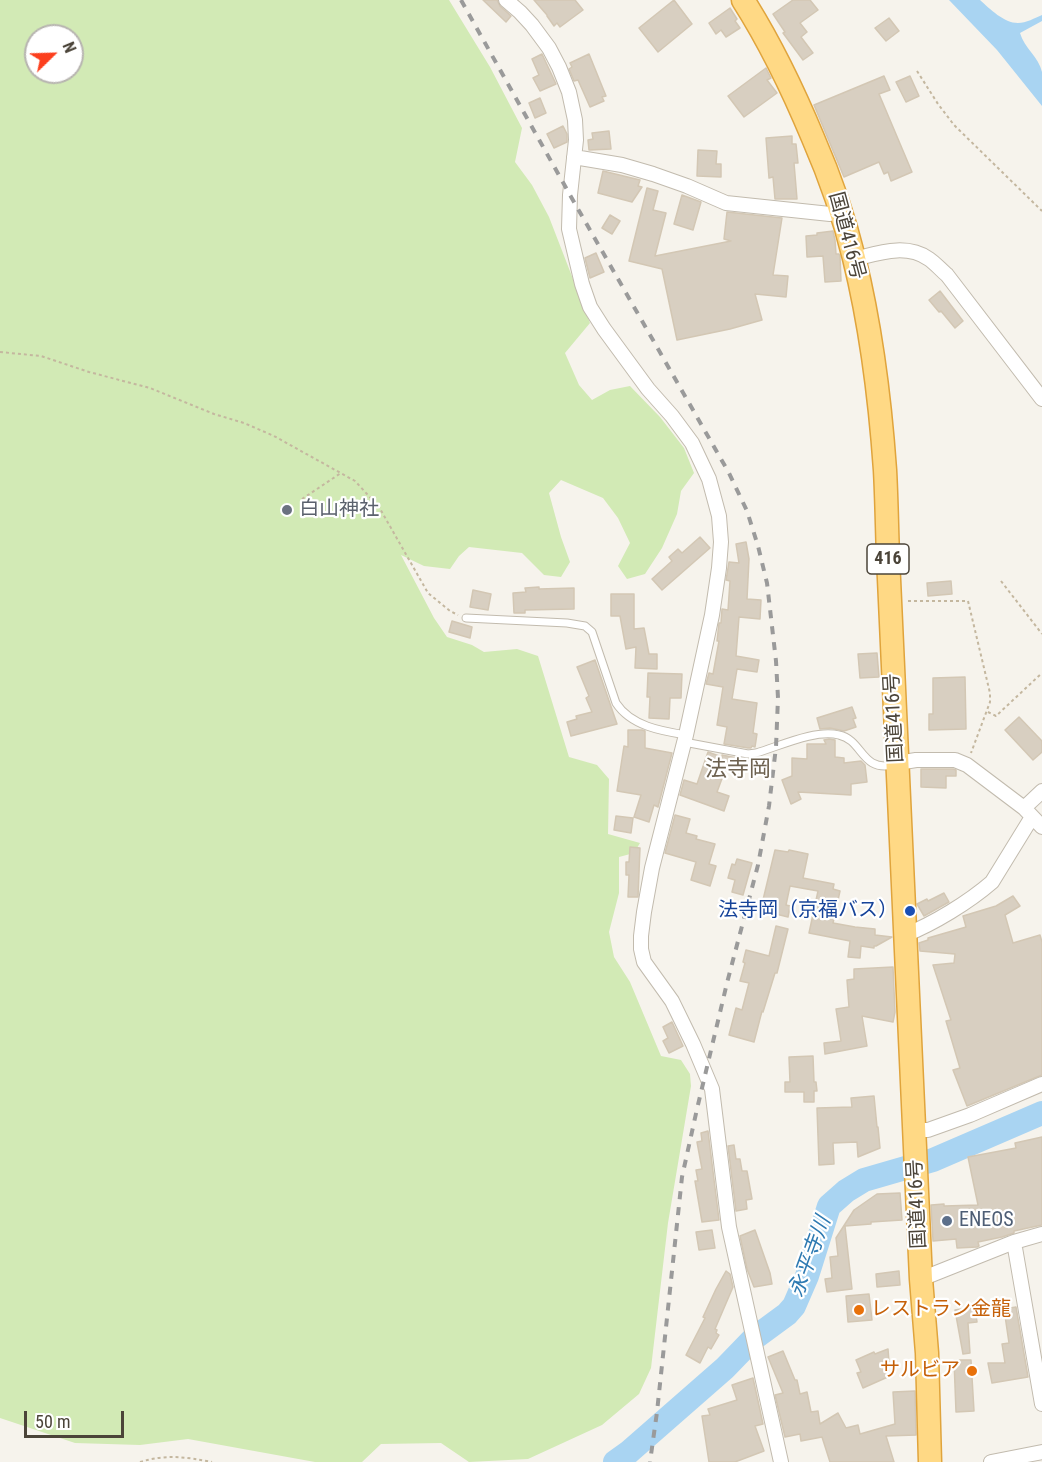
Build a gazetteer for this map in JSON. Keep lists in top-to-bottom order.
{
  "streets": {
    "highway": ["国道416号", "416"]
  },
  "districts": ["法寺岡"],
  "water": ["永平寺川"],
  "places": [
    "白山神社",
    "法寺岡（京福バス）",
    "ENEOS",
    "レストラン金龍",
    "サルビア"
  ],
  "scale_bar": "50 m",
  "north": "top right"
}
